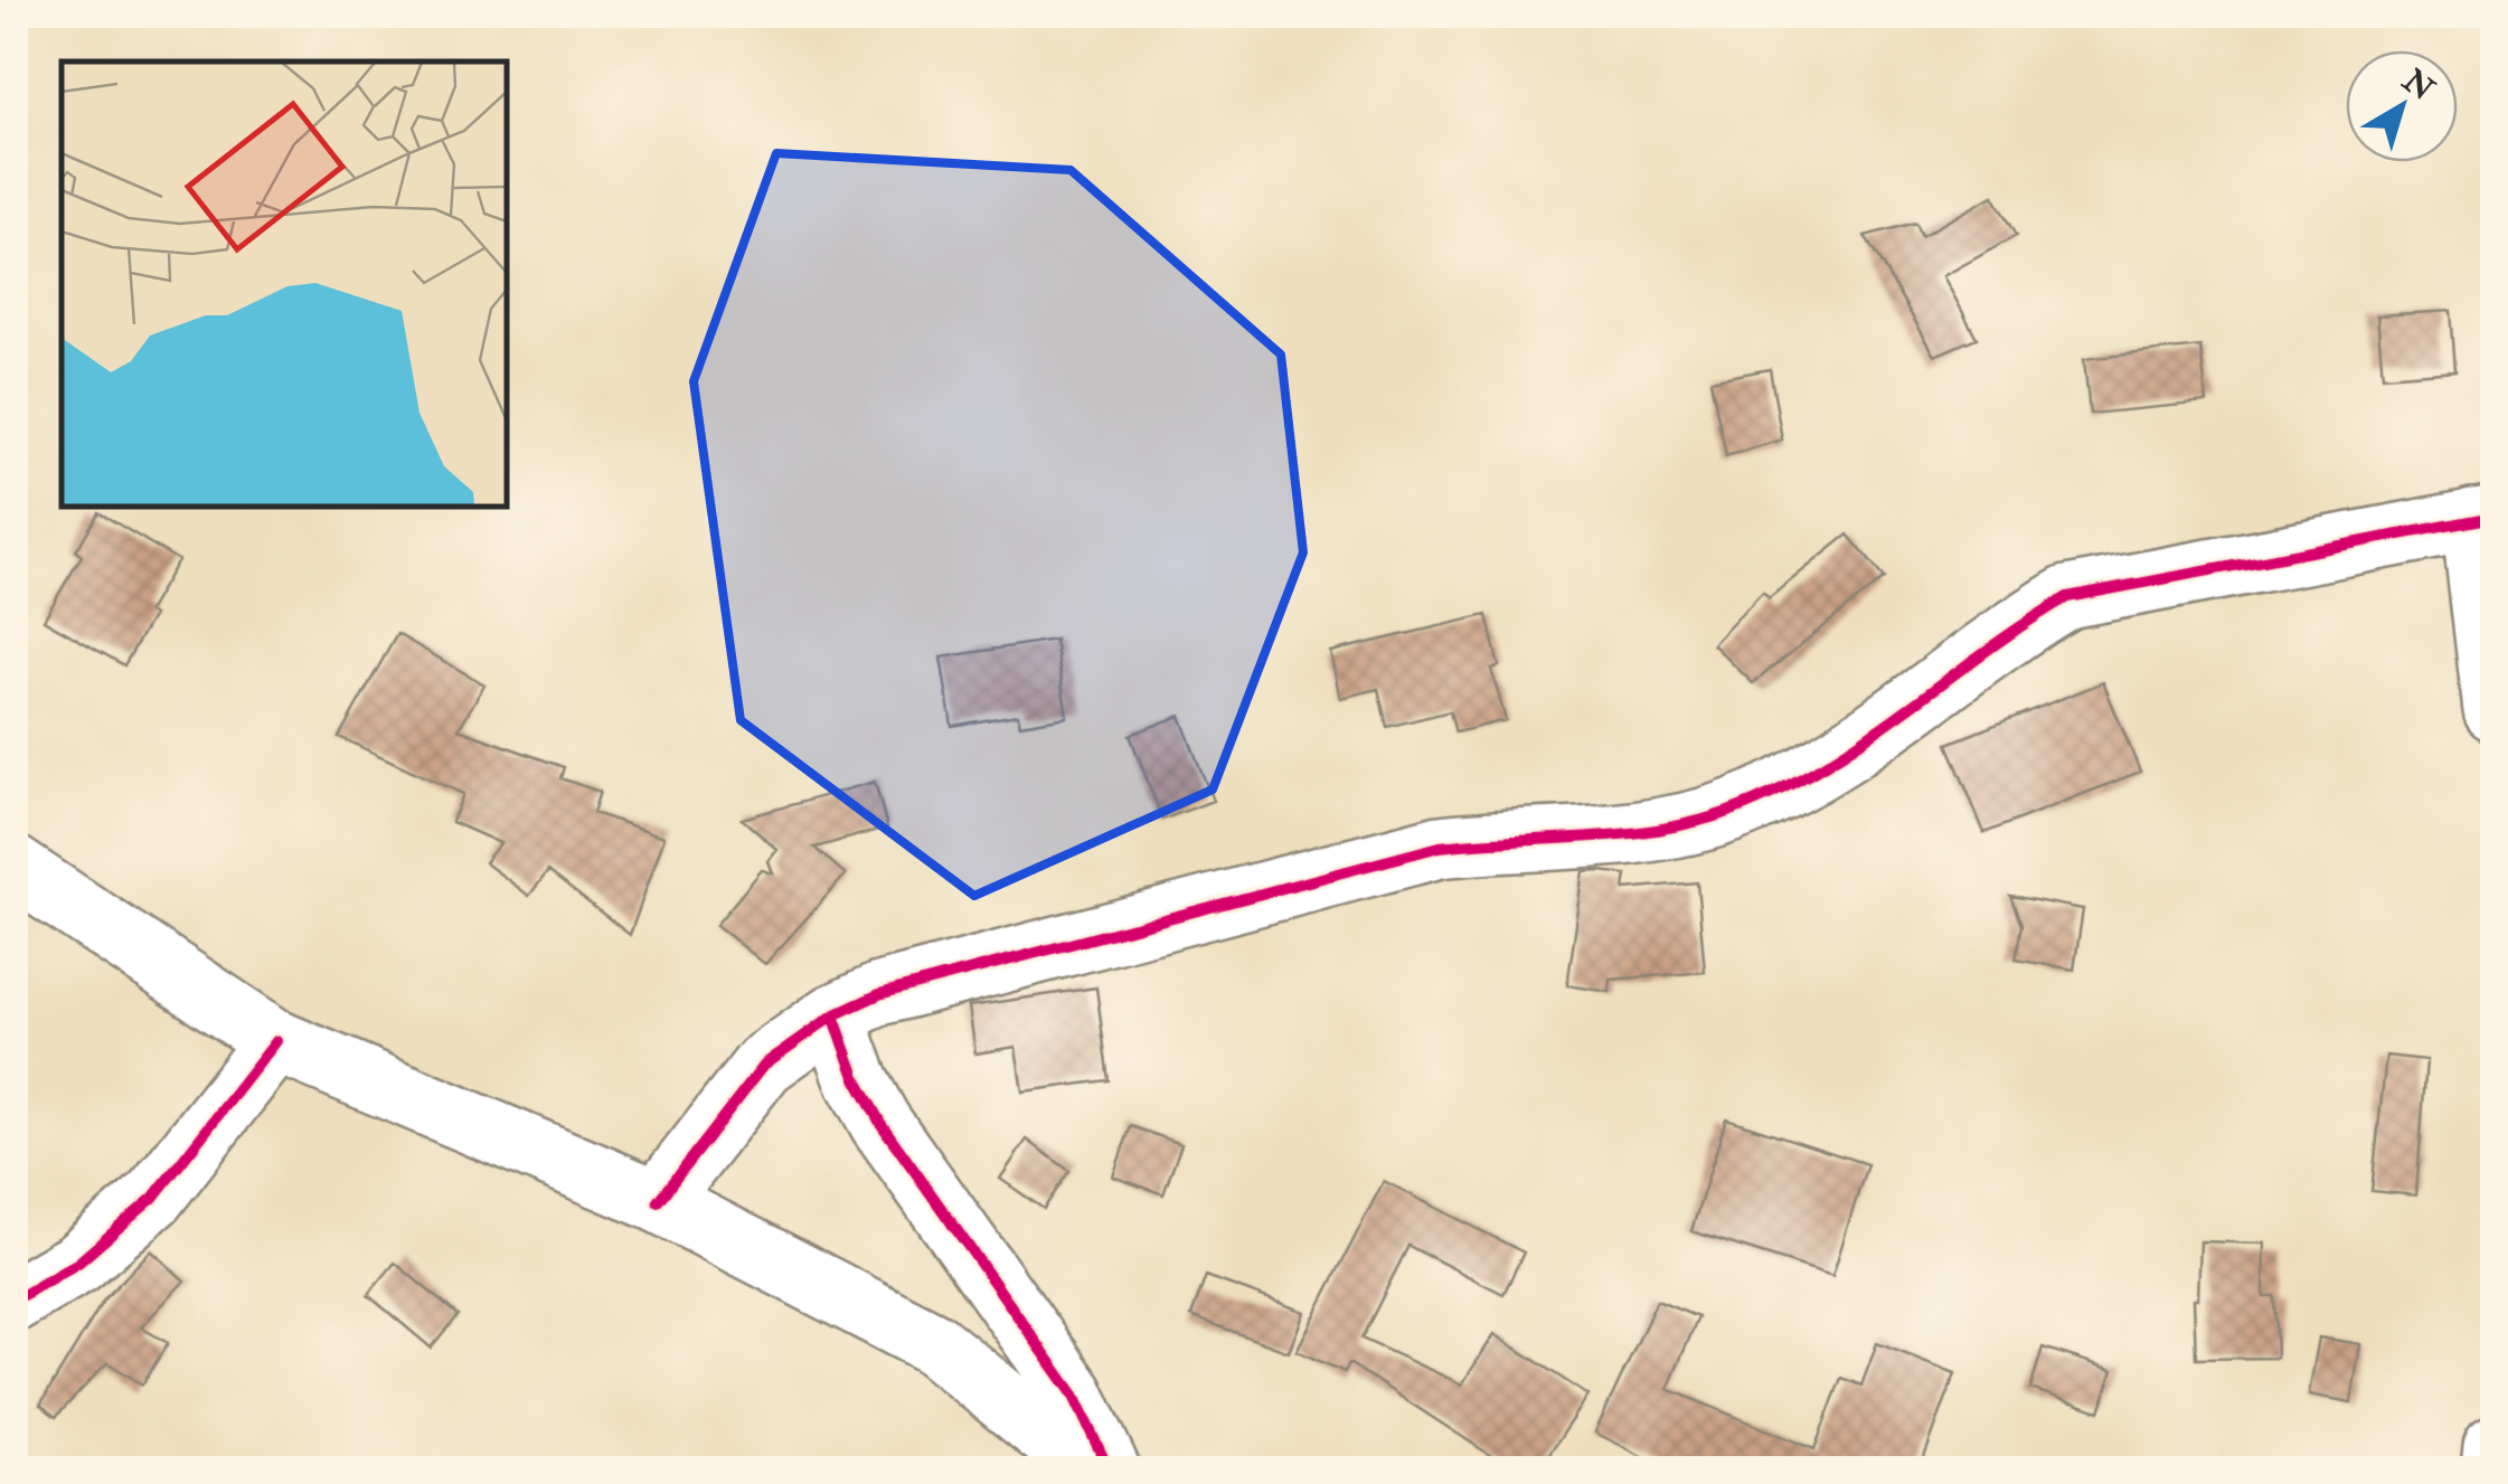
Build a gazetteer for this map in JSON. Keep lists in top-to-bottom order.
{
  "north": "top right"
}
